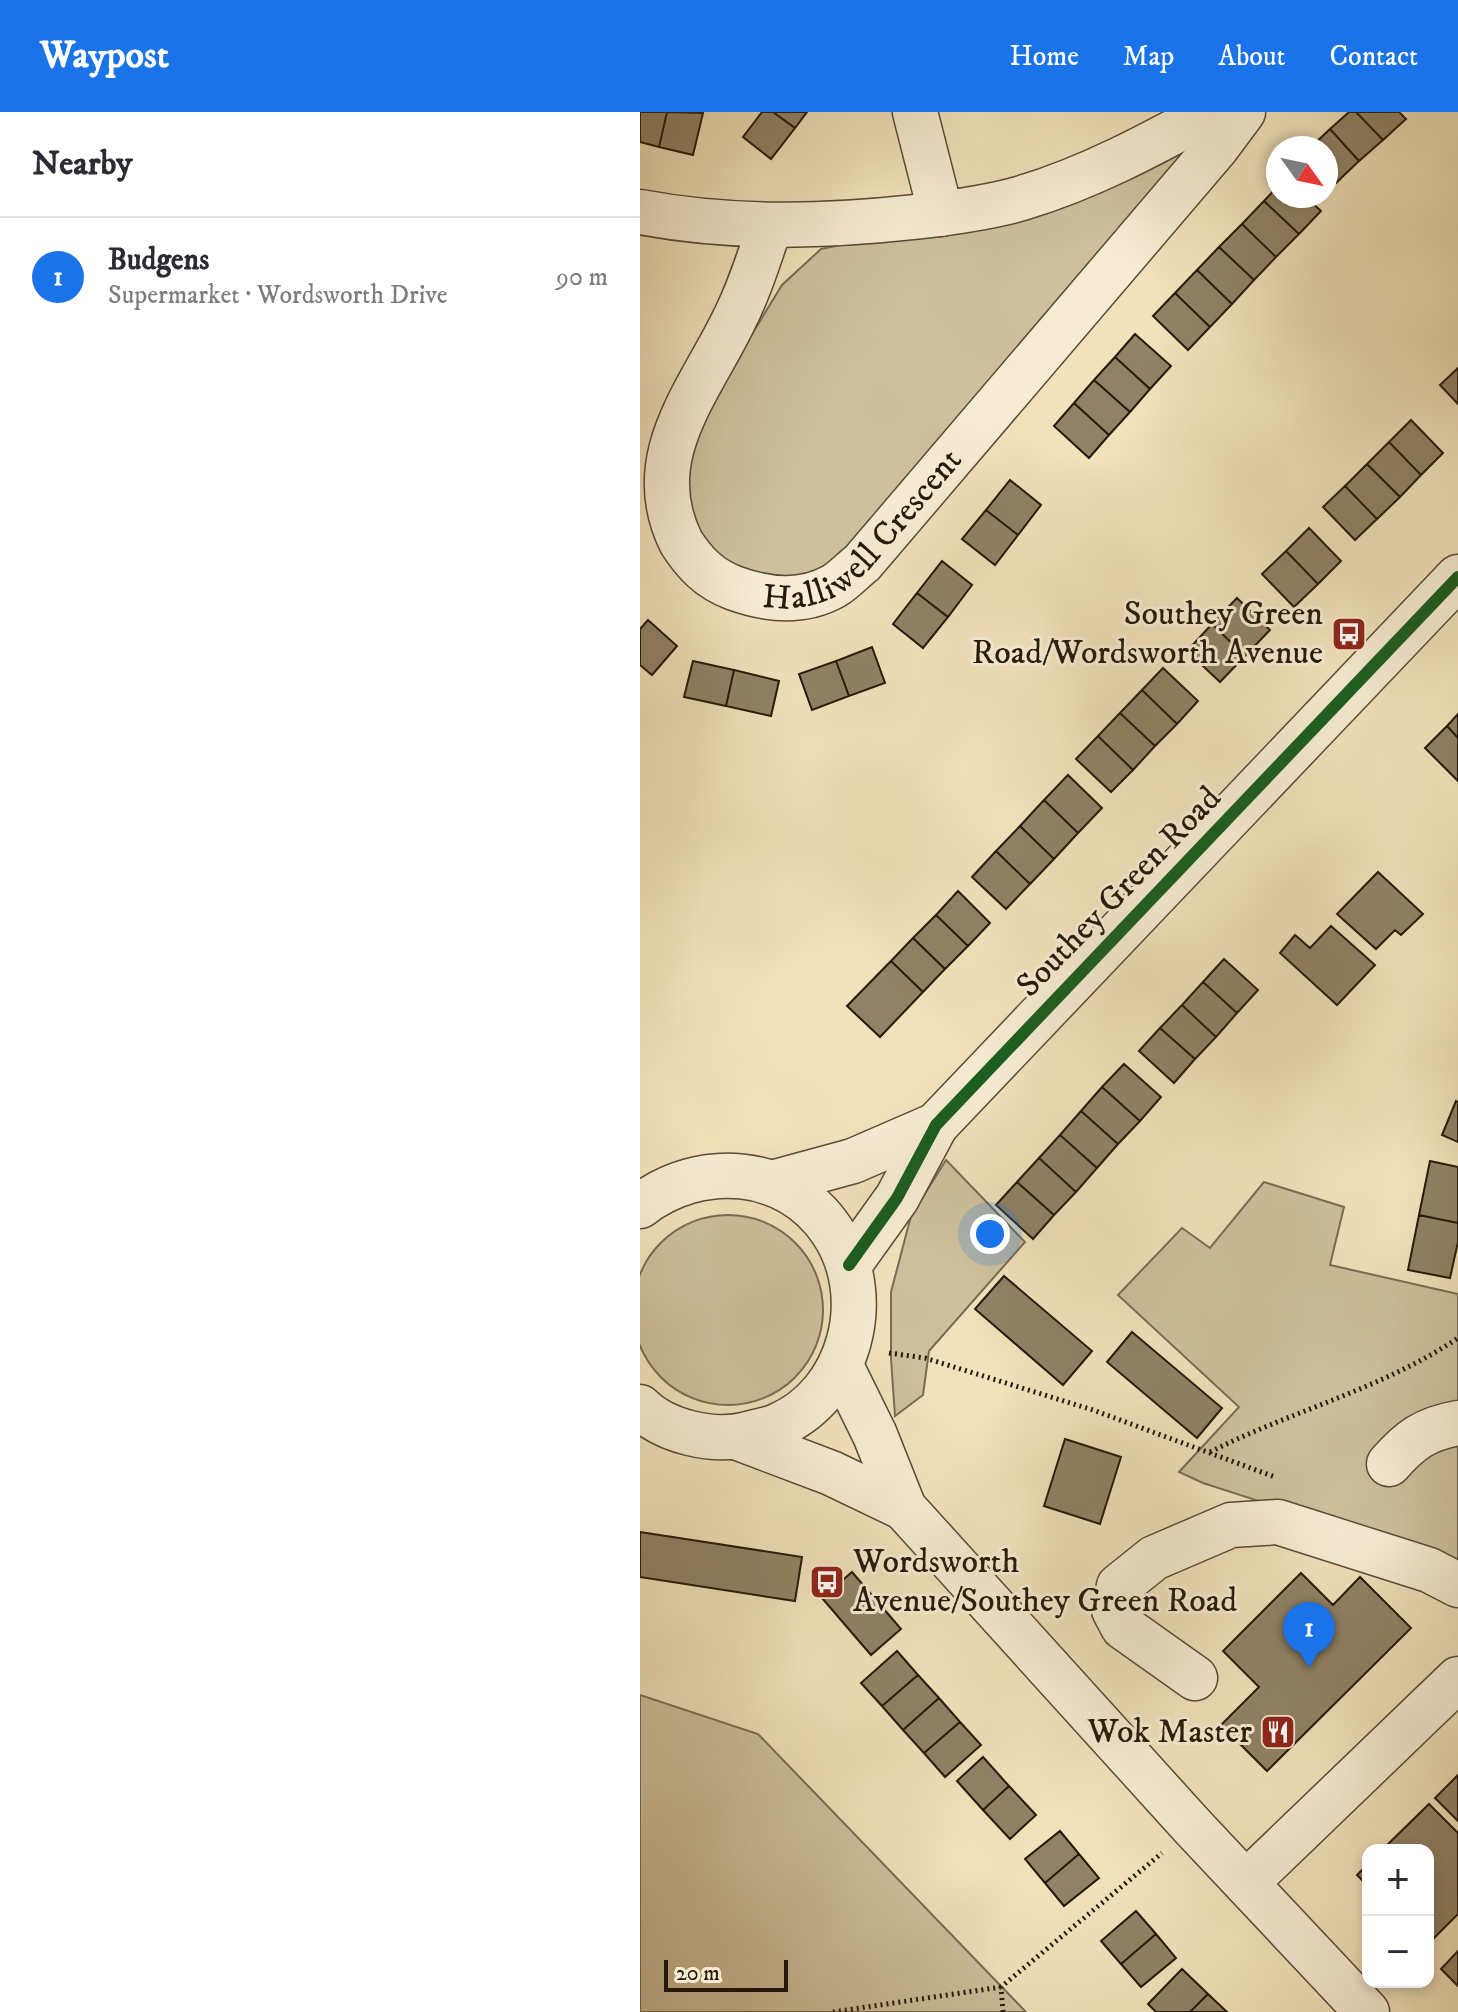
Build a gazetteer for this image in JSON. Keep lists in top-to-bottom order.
{
  "streets": {
    "street": ["Halliwell Crescent", "Southey Green Road"]
  },
  "places": {
    "bus stop": ["Southey Green Road/Wordsworth Avenue", "Wordsworth Avenue/Southey Green Road"],
    "restaurant": ["Wok Master"]
  },
  "scale_bar": "20 m",
  "north": "bottom right",
  "page": {
    "header": "Waypost",
    "nav": [
      "Home",
      "Map",
      "About",
      "Contact"
    ],
    "heading": "Nearby",
    "list": [
      {
        "mark": "1",
        "name": "Budgens",
        "note": "Supermarket · Wordsworth Drive",
        "value": "90 m"
      }
    ],
    "pins": "1",
    "map_buttons": ["+", "−"],
    "scale": "20 m"
  }
}
